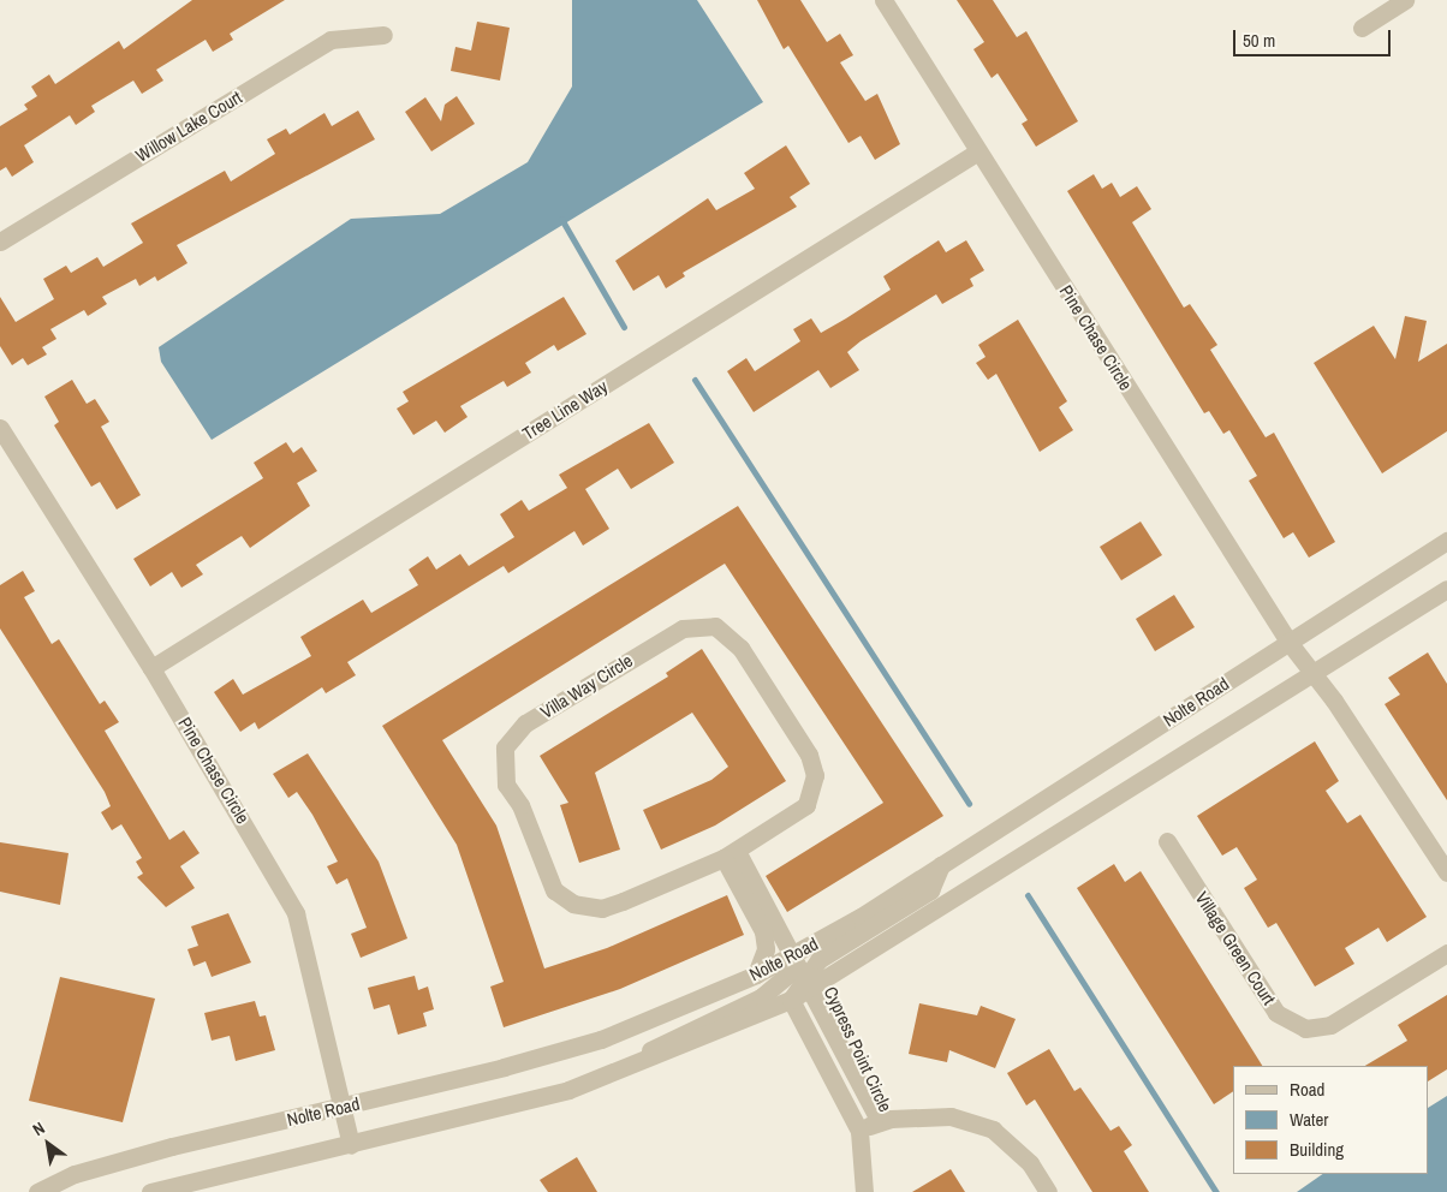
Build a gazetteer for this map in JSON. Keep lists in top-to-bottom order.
{
  "streets": {
    "street": [
      "Willow Lake Court",
      "Pine Chase Circle",
      "Tree Line Way",
      "Villa Way Circle",
      "Nolte Road",
      "Village Green Court",
      "Cypress Point Circle"
    ]
  },
  "crossings": [
    ["Pine Chase Circle", "Tree Line Way"],
    ["Pine Chase Circle", "Nolte Road"],
    ["Nolte Road", "Cypress Point Circle"]
  ],
  "legend": ["Road", "Water", "Building"],
  "scale_bar": "50 m",
  "north": "top left"
}
